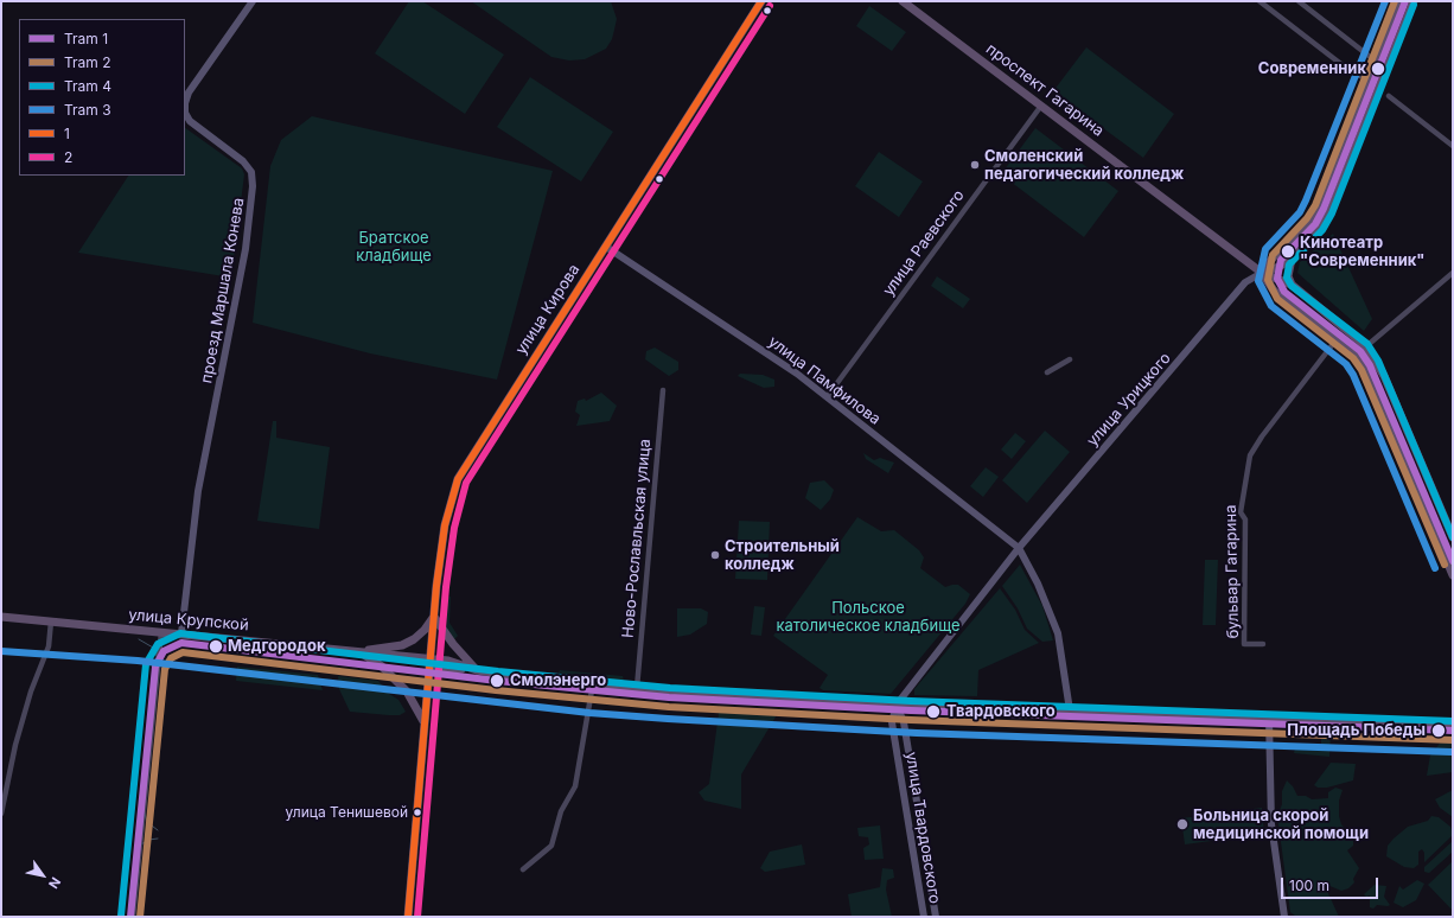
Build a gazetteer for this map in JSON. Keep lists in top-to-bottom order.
{
  "streets": {
    "main road": ["проспект Гагарина", "улица Кирова", "улица Крупской"],
    "street": [
      "улица Раевского",
      "проезд Маршала Конева",
      "улица Памфилова",
      "улица Урицкого",
      "Ново-Рославльская улица",
      "бульвар Гагарина",
      "улица Твардовского"
    ]
  },
  "crossings": [
    ["проспект Гагарина", "улица Раевского"],
    ["проспект Гагарина", "улица Урицкого"],
    ["проспект Гагарина", "бульвар Гагарина"],
    ["улица Раевского", "улица Памфилова"],
    ["проезд Маршала Конева", "улица Крупской"],
    ["улица Кирова", "улица Памфилова"],
    ["улица Кирова", "улица Крупской"],
    ["улица Памфилова", "улица Урицкого"],
    ["улица Урицкого", "улица Твардовского"]
  ],
  "parks": ["Братское кладбище", "Польское католическое кладбище"],
  "places": [
    "Современник",
    "Смоленский педагогический колледж",
    "Кинотеатр \"Современник\"",
    "Строительный колледж",
    "Медгородок",
    "Смолэнерго",
    "Твардовского",
    "Площадь Победы",
    "улица Тенишевой",
    "Больница скорой медицинской помощи"
  ],
  "lines": [
    "tram line 1",
    "tram line 2",
    "tram line 3",
    "transit line 1",
    "tram line 4",
    "transit line 2"
  ],
  "legend": [
    "Tram 1",
    "Tram 2",
    "Tram 4",
    "Tram 3",
    "1",
    "2"
  ],
  "scale_bar": "100 m",
  "north": "bottom right"
}
